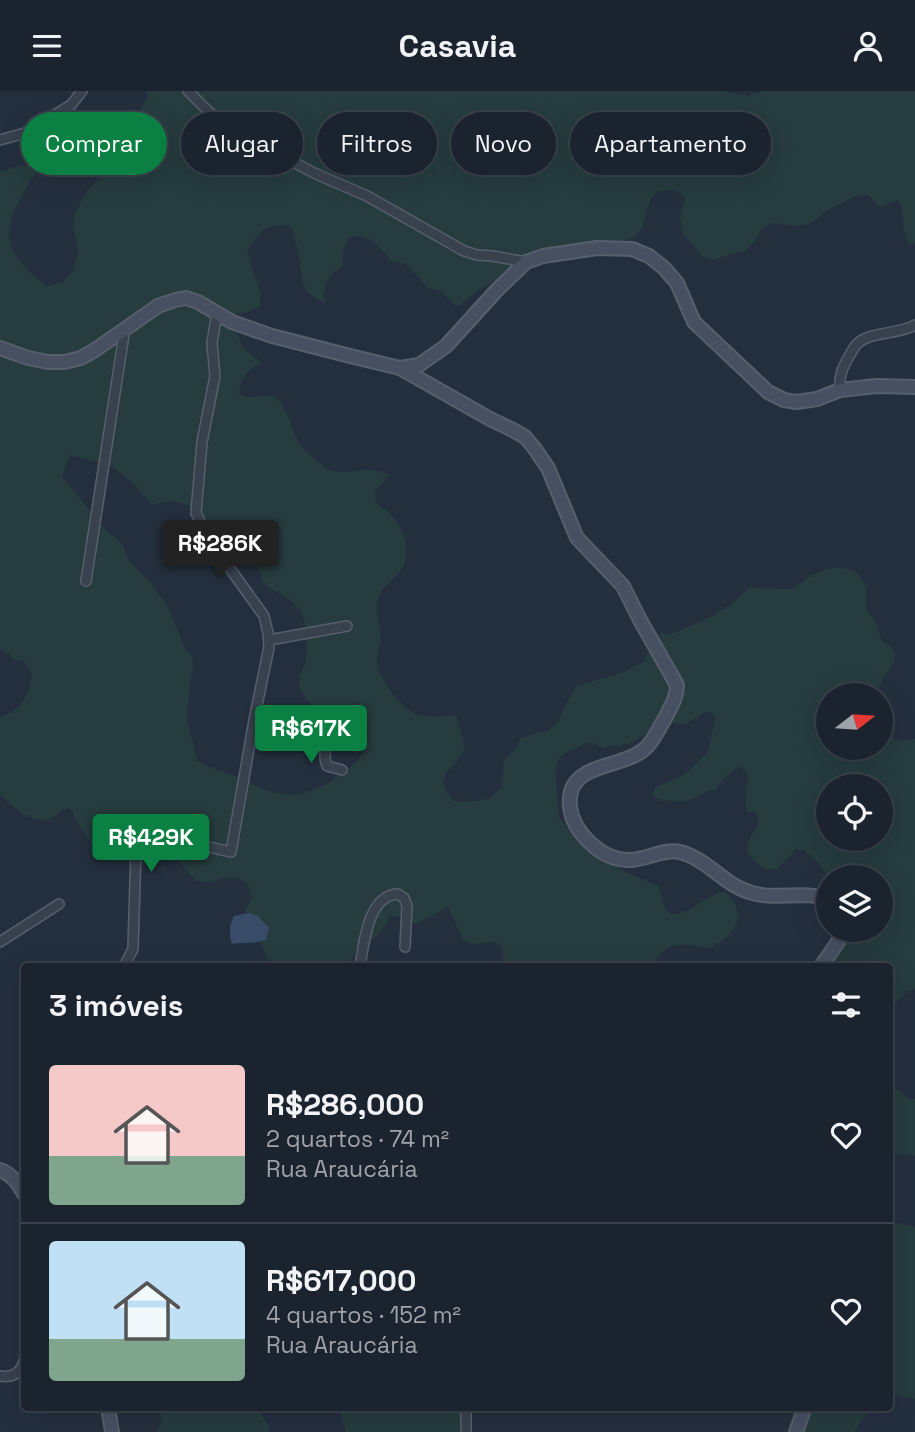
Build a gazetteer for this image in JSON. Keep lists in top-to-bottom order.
{
  "north": "right",
  "page": {
    "header": "Casavia",
    "chip": [
      "Comprar",
      "Alugar",
      "Filtros",
      "Novo",
      "Apartamento"
    ],
    "price": ["R$286K", "R$617K", "R$429K"],
    "heading": "3 imóveis",
    "list": [
      {
        "name": "R$286,000",
        "note": "2 quartos · 74 m² · Rua Araucária"
      },
      {
        "name": "R$617,000",
        "note": "4 quartos · 152 m² · Rua Araucária"
      }
    ]
  }
}
